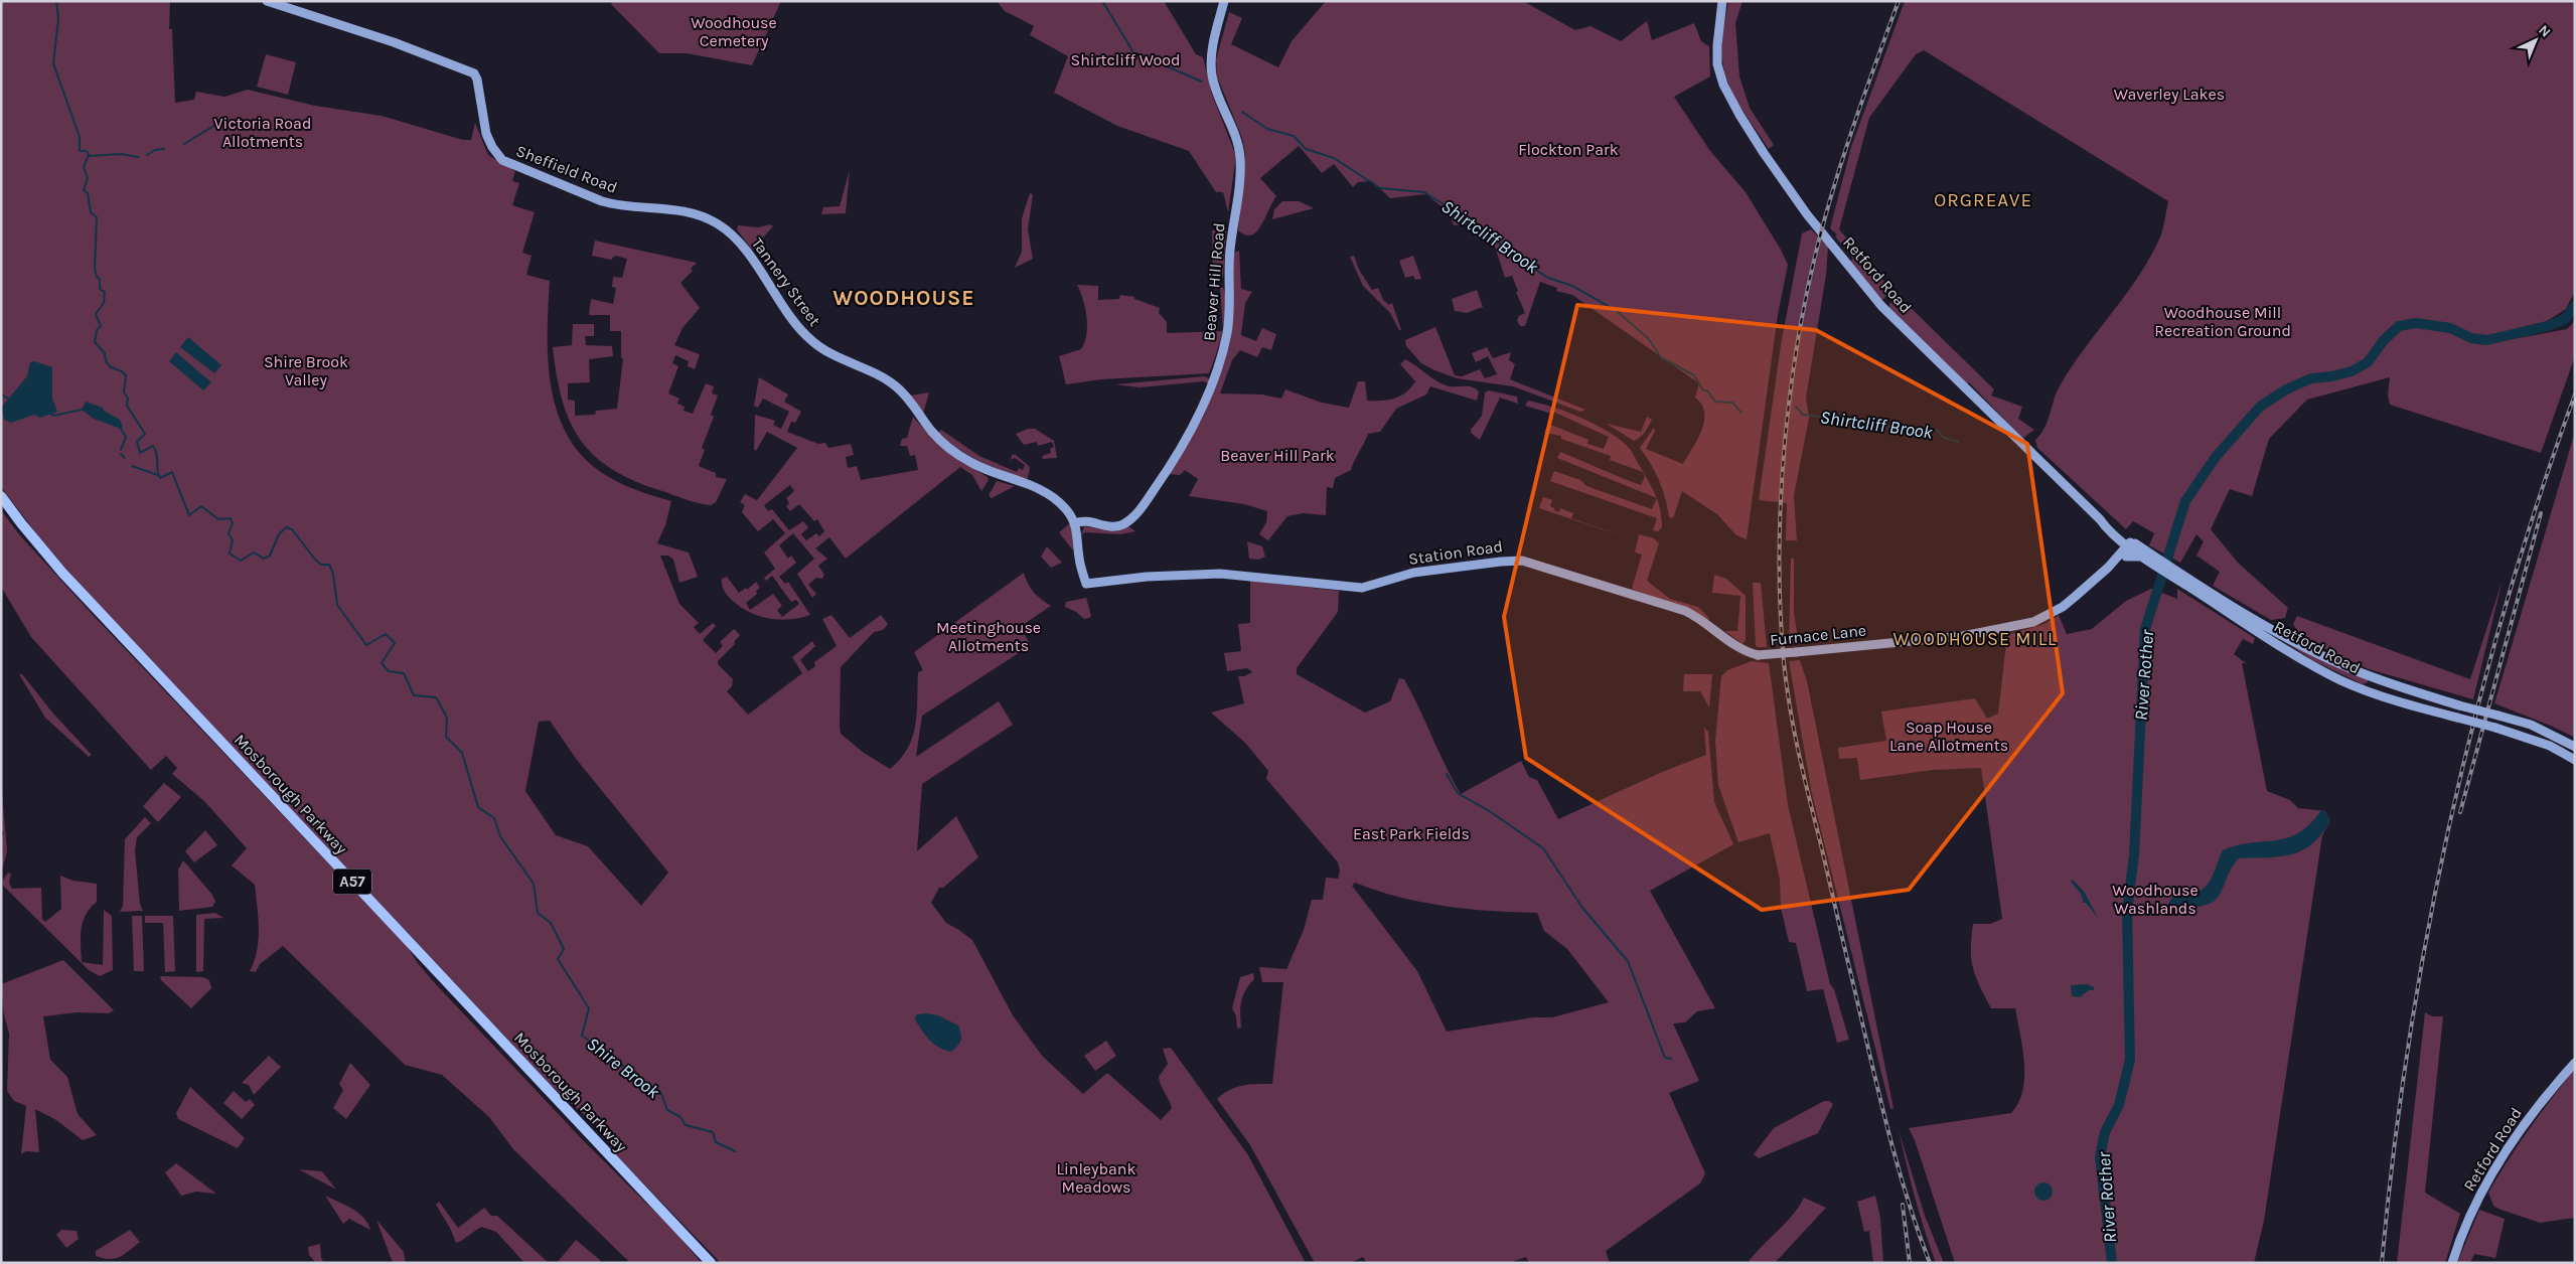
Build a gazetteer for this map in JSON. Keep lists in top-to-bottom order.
{
  "streets": {
    "highway": ["Mosborough Parkway", "A57"],
    "main road": [
      "Sheffield Road",
      "Retford Road",
      "Tannery Street",
      "Beaver Hill Road",
      "Station Road",
      "Furnace Lane"
    ]
  },
  "crossings": [
    ["Sheffield Road", "Tannery Street"],
    ["Retford Road", "Furnace Lane"],
    ["Tannery Street", "Beaver Hill Road"],
    ["Tannery Street", "Station Road"],
    ["Beaver Hill Road", "Station Road"],
    ["Station Road", "Furnace Lane"]
  ],
  "districts": ["ORGREAVE", "WOODHOUSE", "WOODHOUSE MILL"],
  "water": ["Shirtcliff Brook", "River Rother", "Shire Brook"],
  "parks": [
    "Woodhouse Cemetery",
    "Shirtcliff Wood",
    "Waverley Lakes",
    "Victoria Road Allotments",
    "Flockton Park",
    "Woodhouse Mill Recreation Ground",
    "Shire Brook Valley",
    "Beaver Hill Park",
    "Meetinghouse Allotments",
    "Soap House Lane Allotments",
    "East Park Fields",
    "Woodhouse Washlands",
    "Linleybank Meadows"
  ],
  "north": "top right"
}
